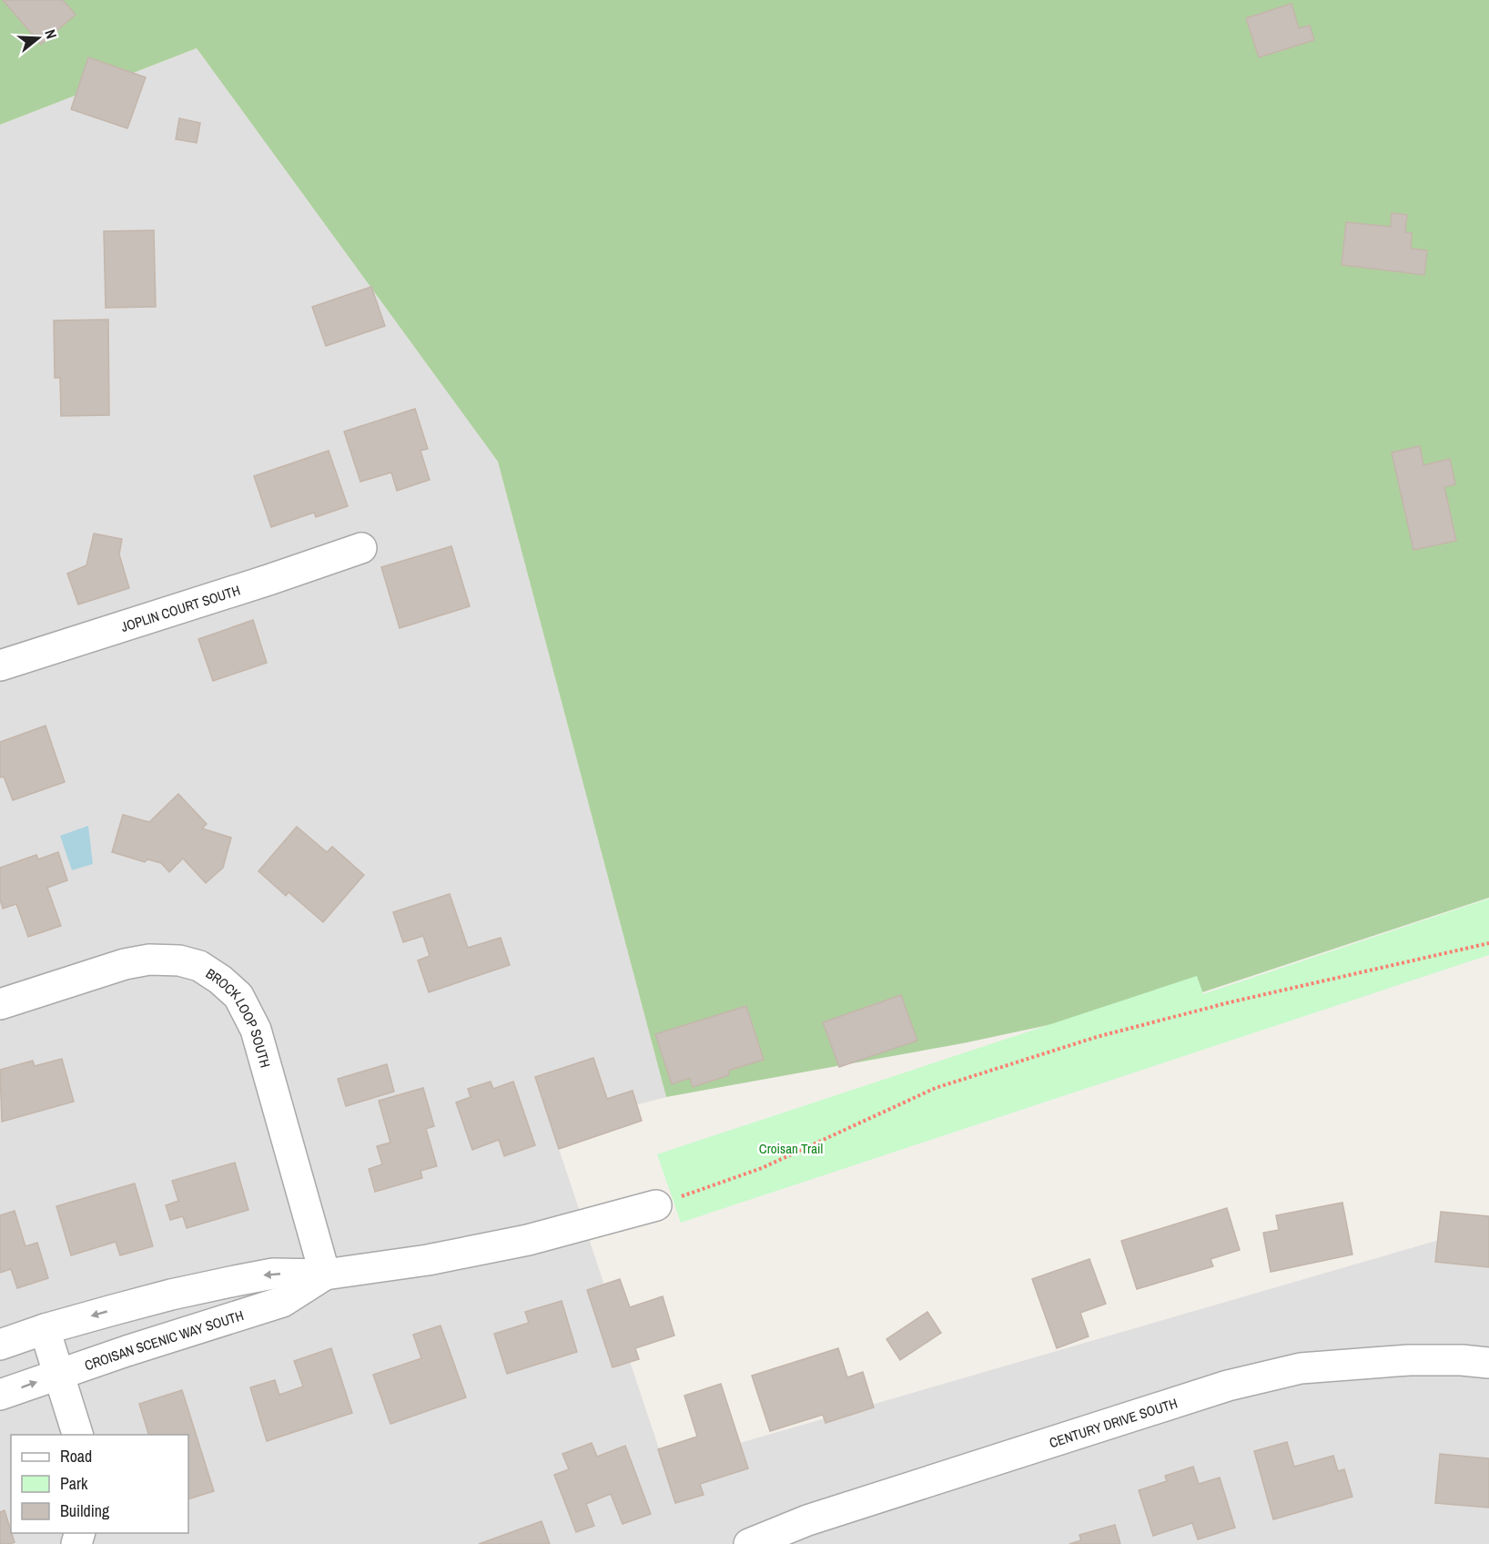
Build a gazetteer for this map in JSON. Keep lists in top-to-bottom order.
{
  "streets": {
    "street": [
      "JOPLIN COURT SOUTH",
      "BROCK LOOP SOUTH",
      "CROISAN SCENIC WAY SOUTH",
      "CENTURY DRIVE SOUTH"
    ]
  },
  "crossings": [
    ["BROCK LOOP SOUTH", "CROISAN SCENIC WAY SOUTH"]
  ],
  "parks": ["Croisan Trail"],
  "legend": ["Road", "Park", "Building"],
  "north": "right"
}
